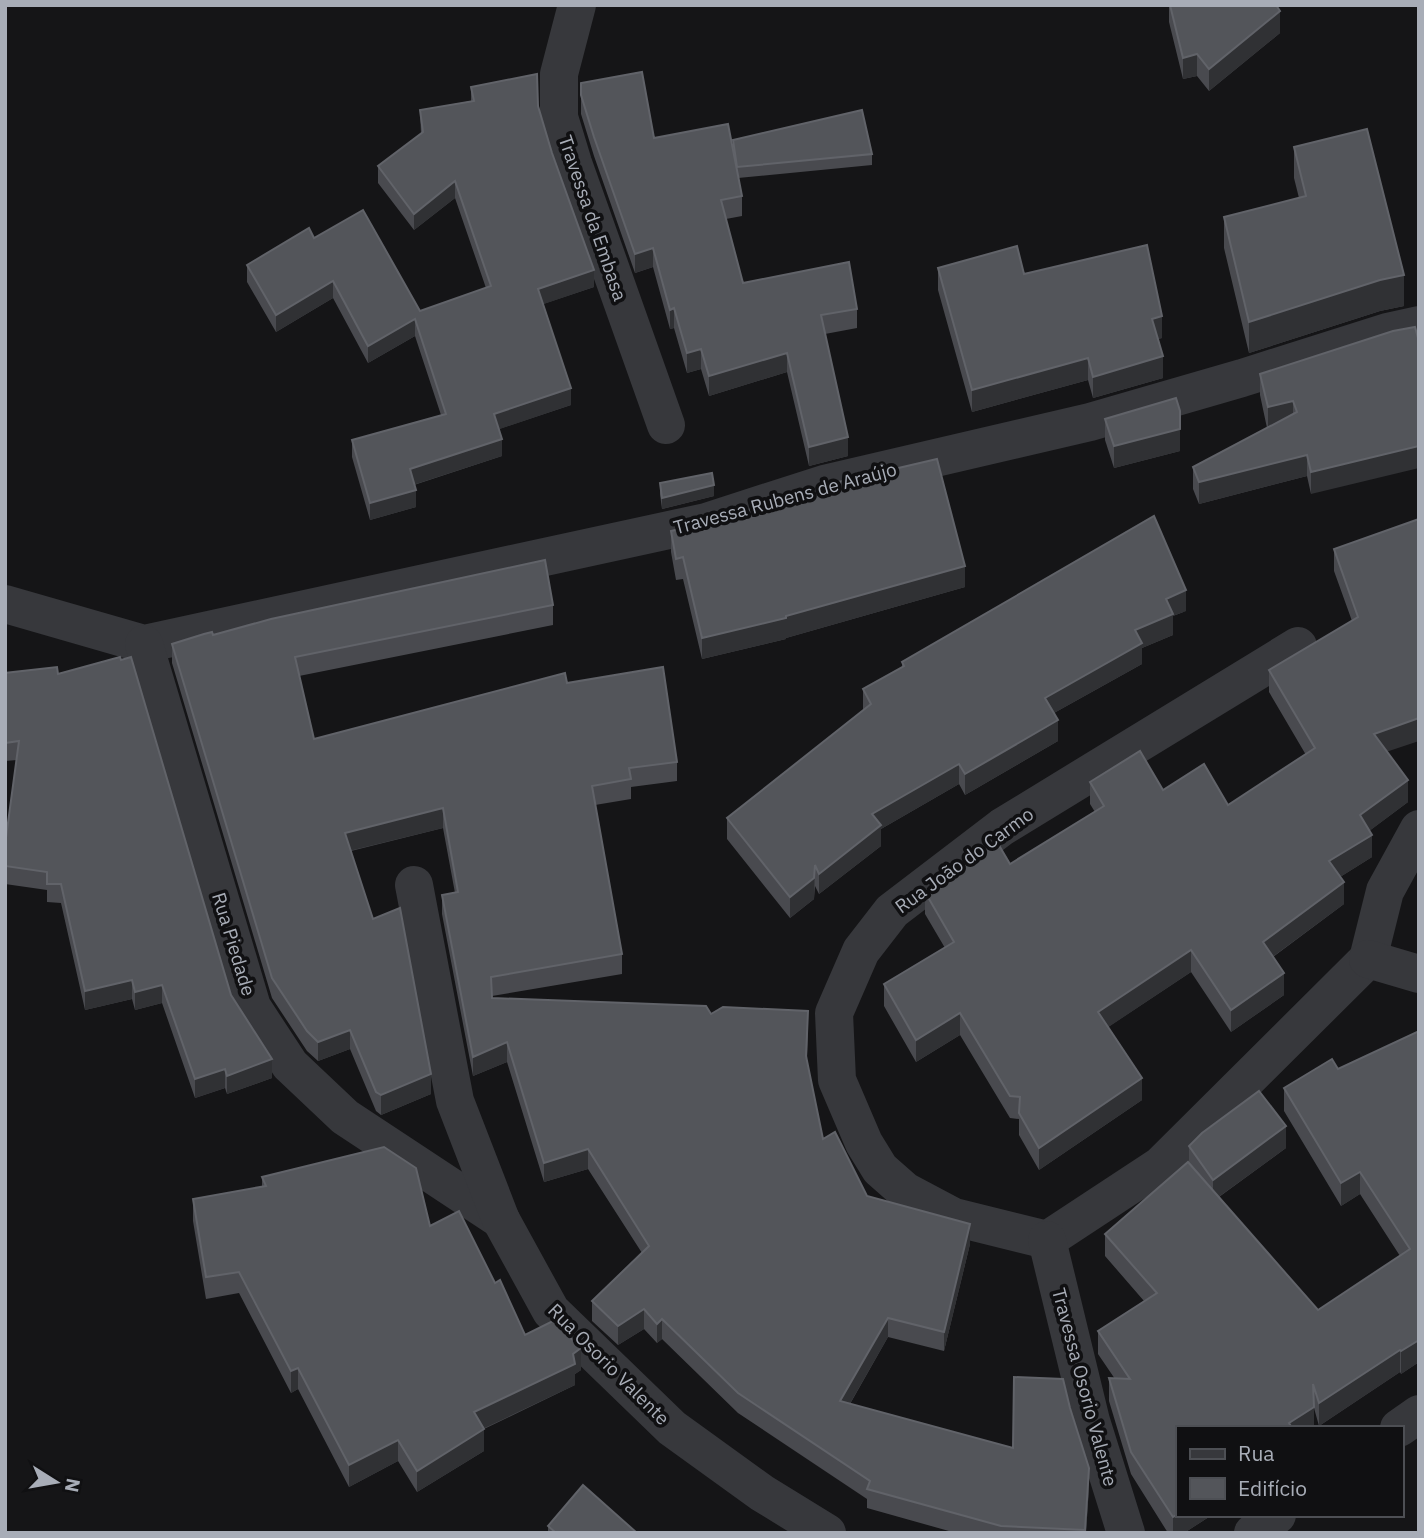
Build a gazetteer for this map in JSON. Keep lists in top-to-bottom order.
{
  "streets": {
    "street": [
      "Travessa da Embasa",
      "Travessa Rubens de Araújo",
      "Rua João do Carmo",
      "Rua Piedade",
      "Rua Osorio Valente",
      "Travessa Osorio Valente"
    ]
  },
  "crossings": [
    ["Travessa Rubens de Araújo", "Rua Piedade"],
    ["Rua João do Carmo", "Travessa Osorio Valente"],
    ["Rua Piedade", "Rua Osorio Valente"]
  ],
  "legend": ["Rua", "Edifício"],
  "north": "right"
}
